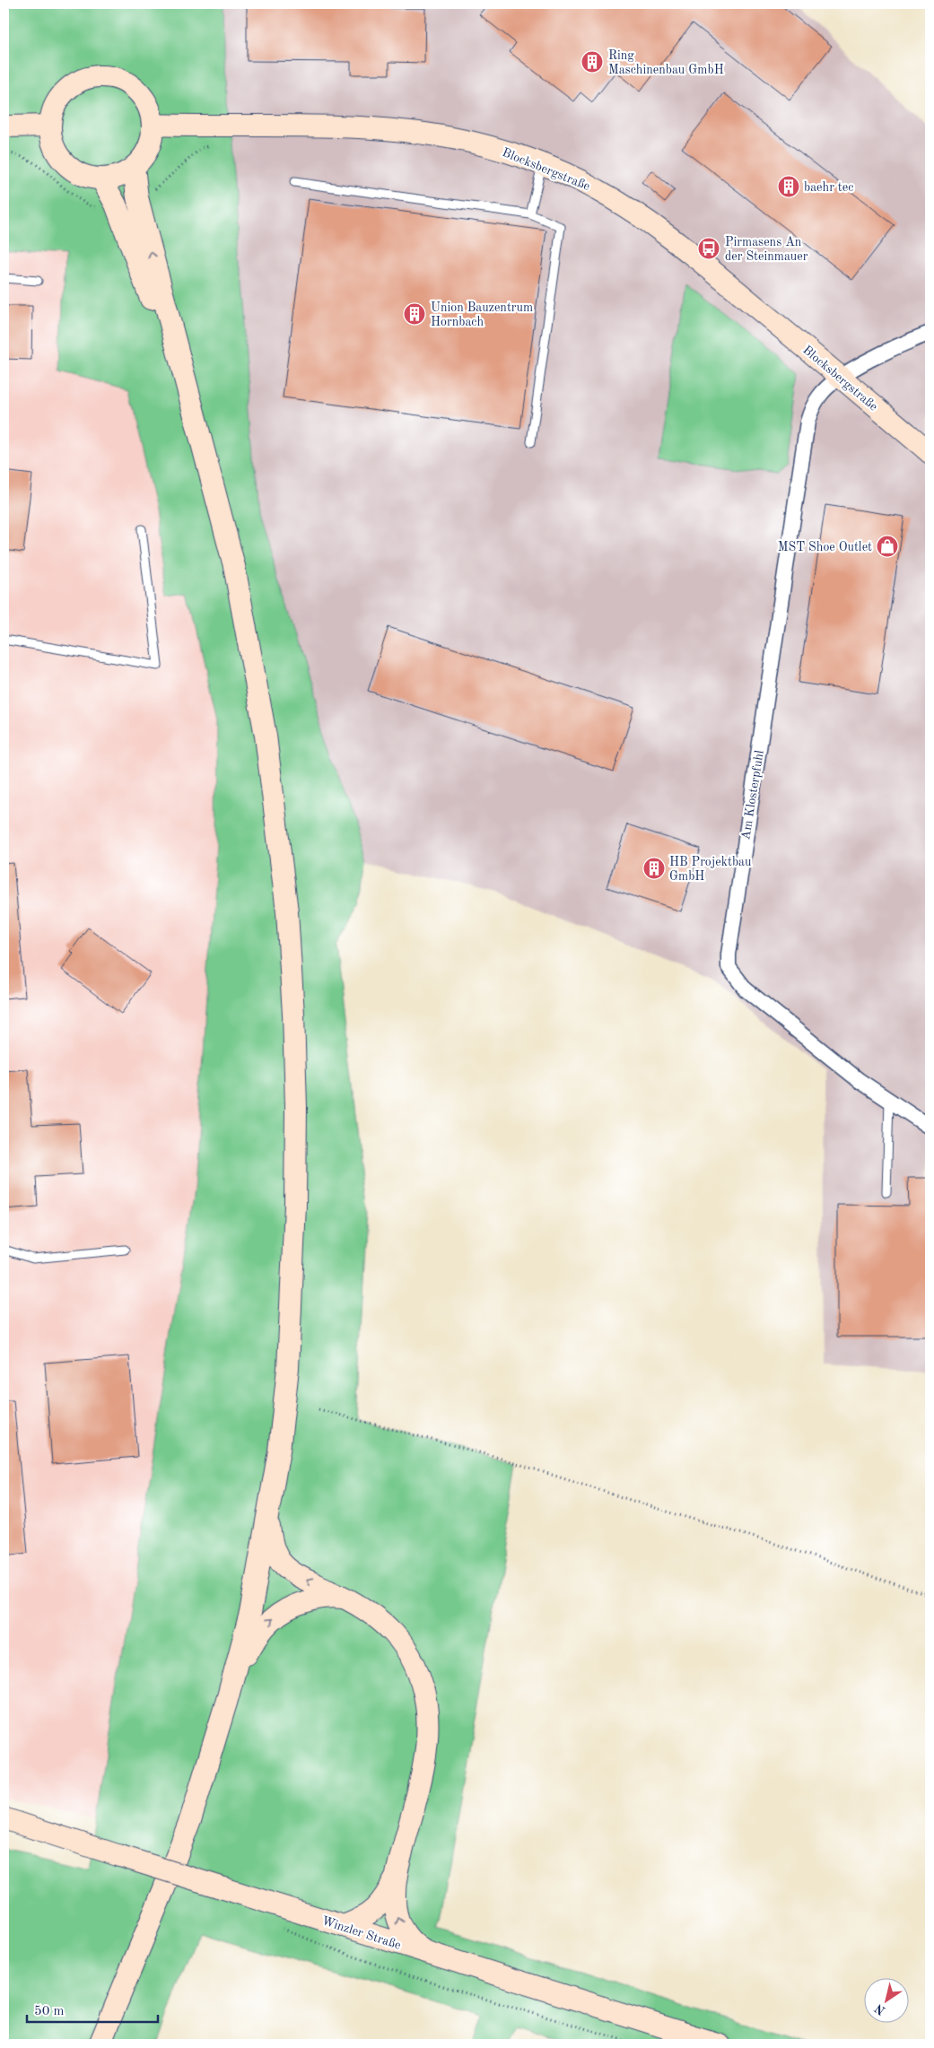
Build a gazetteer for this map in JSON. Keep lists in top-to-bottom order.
{
  "streets": {
    "main road": ["Blocksbergstraße", "Winzler Straße"],
    "street": ["Am Klosterpfuhl"]
  },
  "crossings": [
    ["Blocksbergstraße", "Am Klosterpfuhl"]
  ],
  "places": {
    "building": [
      "Ring Maschinenbau GmbH",
      "baehr tec",
      "Union Bauzentrum Hornbach",
      "HB Projektbau GmbH"
    ],
    "bus stop": ["Pirmasens An der Steinmauer"],
    "shop": ["MST Shoe Outlet"]
  },
  "scale_bar": "50 m",
  "north": "bottom left"
}
